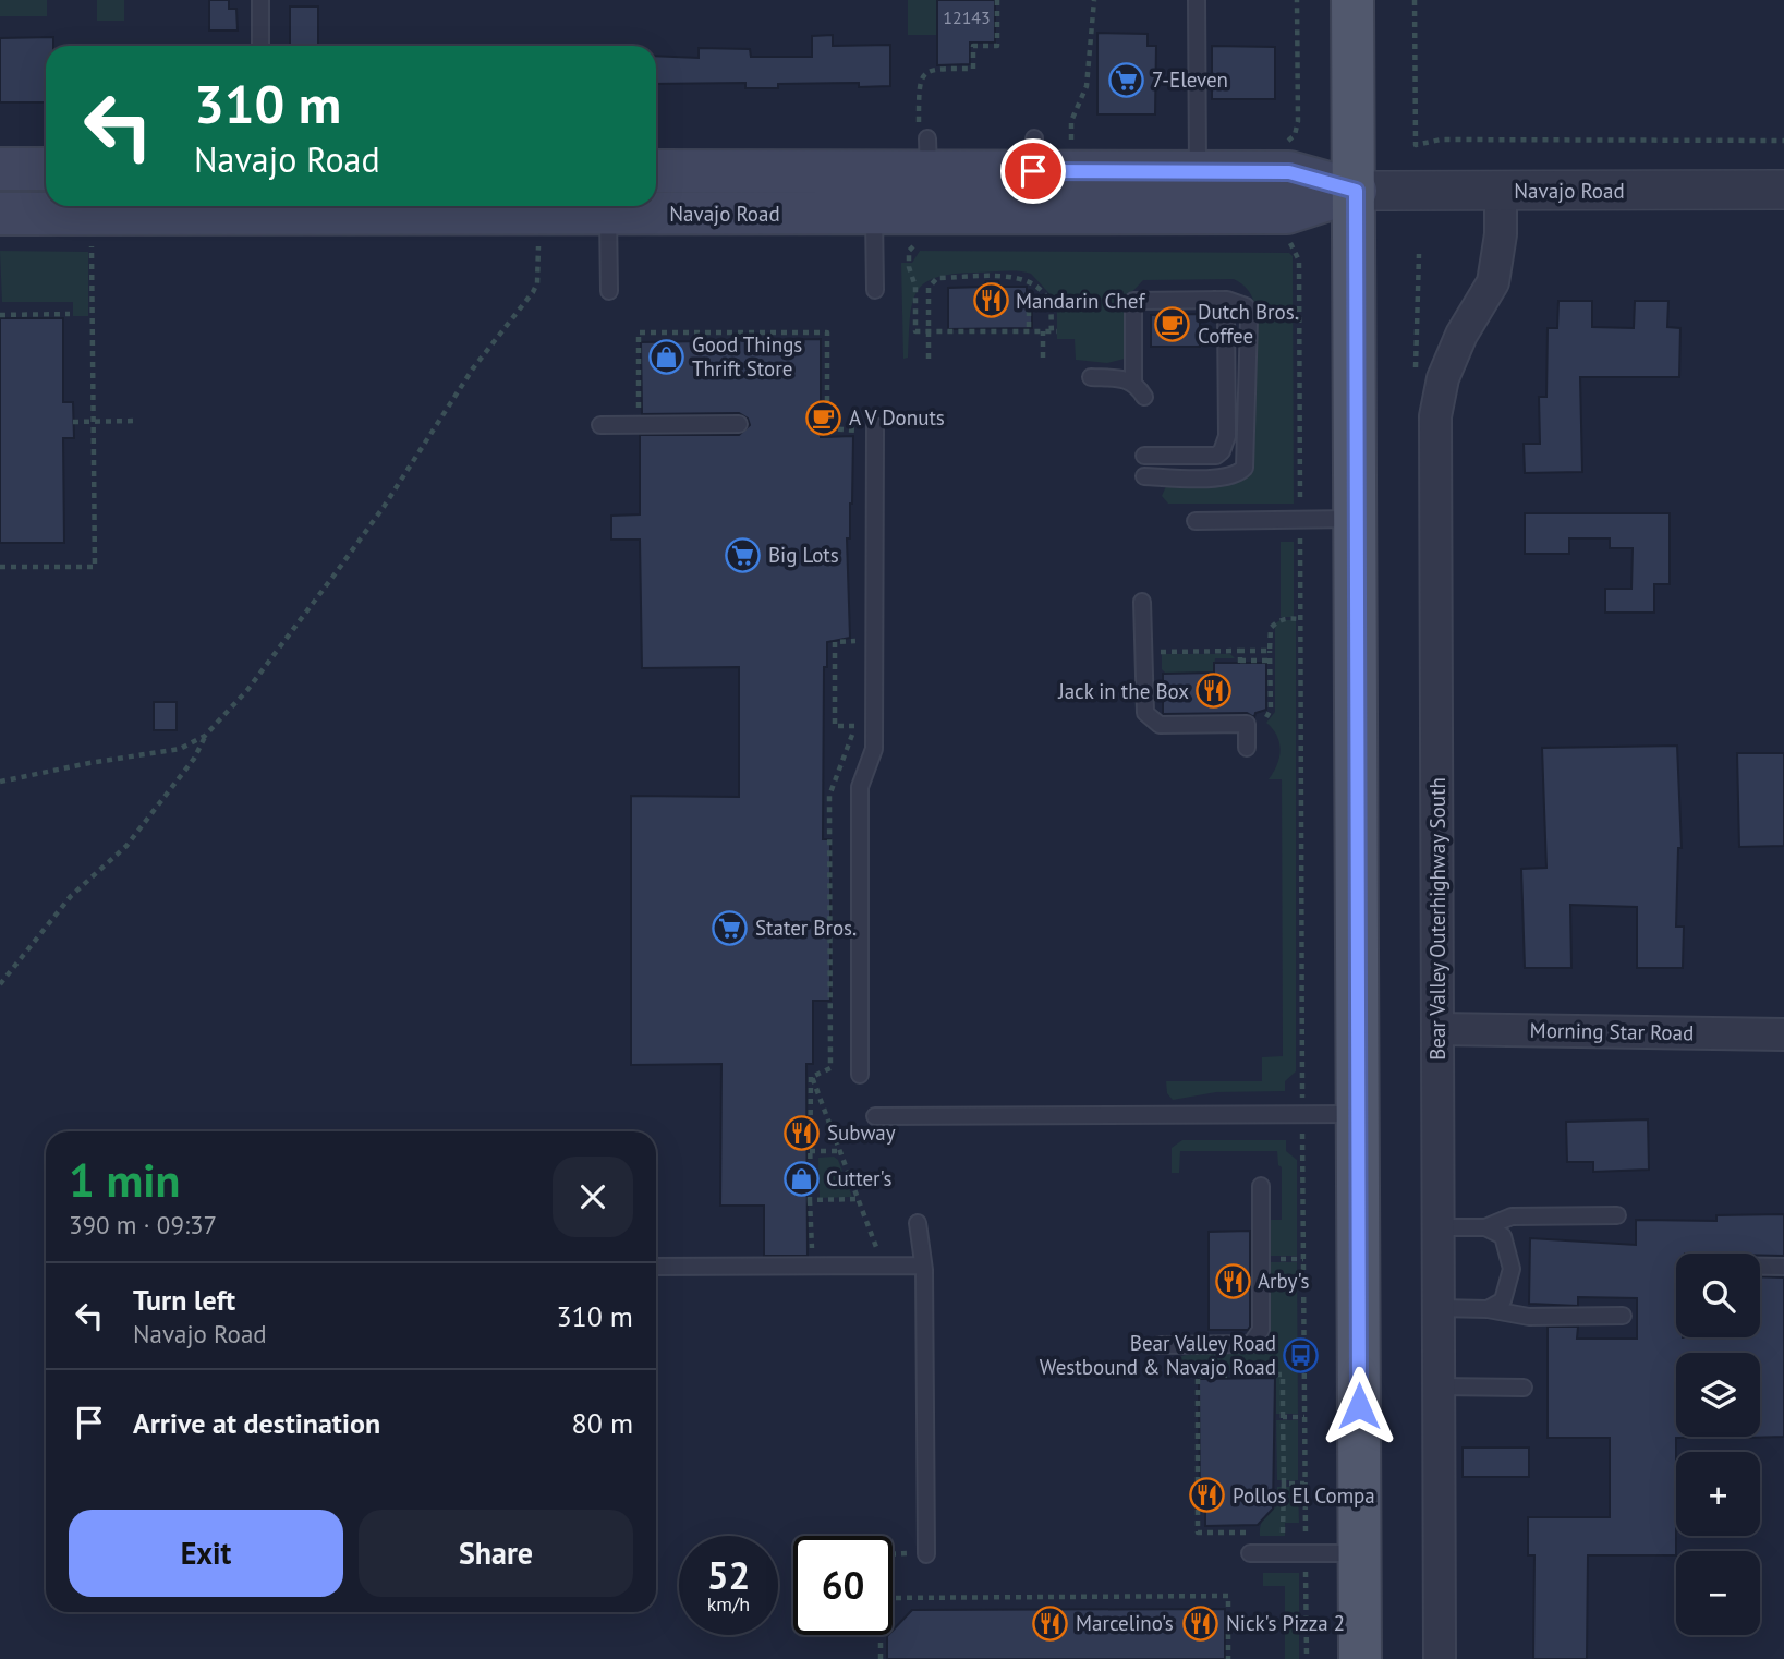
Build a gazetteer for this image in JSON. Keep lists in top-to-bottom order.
{
  "streets": {
    "main road": ["Navajo Road"],
    "street": ["Bear Valley Outerhighway South", "Morning Star Road"]
  },
  "crossings": [
    ["Navajo Road", "Bear Valley Outerhighway South"],
    ["Bear Valley Outerhighway South", "Morning Star Road"]
  ],
  "places": {
    "supermarket": ["7-Eleven", "Big Lots", "Stater Bros."],
    "restaurant": [
      "Mandarin Chef",
      "Jack in the Box",
      "Subway",
      "Arby's",
      "Pollos El Compa",
      "Marcelino's",
      "Nick's Pizza 2"
    ],
    "cafe": ["Dutch Bros. Coffee", "A V Donuts"],
    "shop": ["Good Things Thrift Store", "Cutter's"],
    "bus stop": ["Bear Valley Road Westbound & Navajo Road"]
  },
  "house_numbers": ["12143"],
  "page": {
    "turn": ["310 m", "Navajo Road"],
    "heading": ["1 min", "390 m · 09:37"],
    "map_buttons": ["+", "−"],
    "list": [
      {
        "name": "Turn left",
        "note": "Navajo Road",
        "value": "310 m"
      },
      {
        "name": "Arrive at destination",
        "value": "80 m"
      }
    ],
    "buttons": ["Exit", "Share"],
    "speed": "52 km/h",
    "limit": "60"
  }
}
